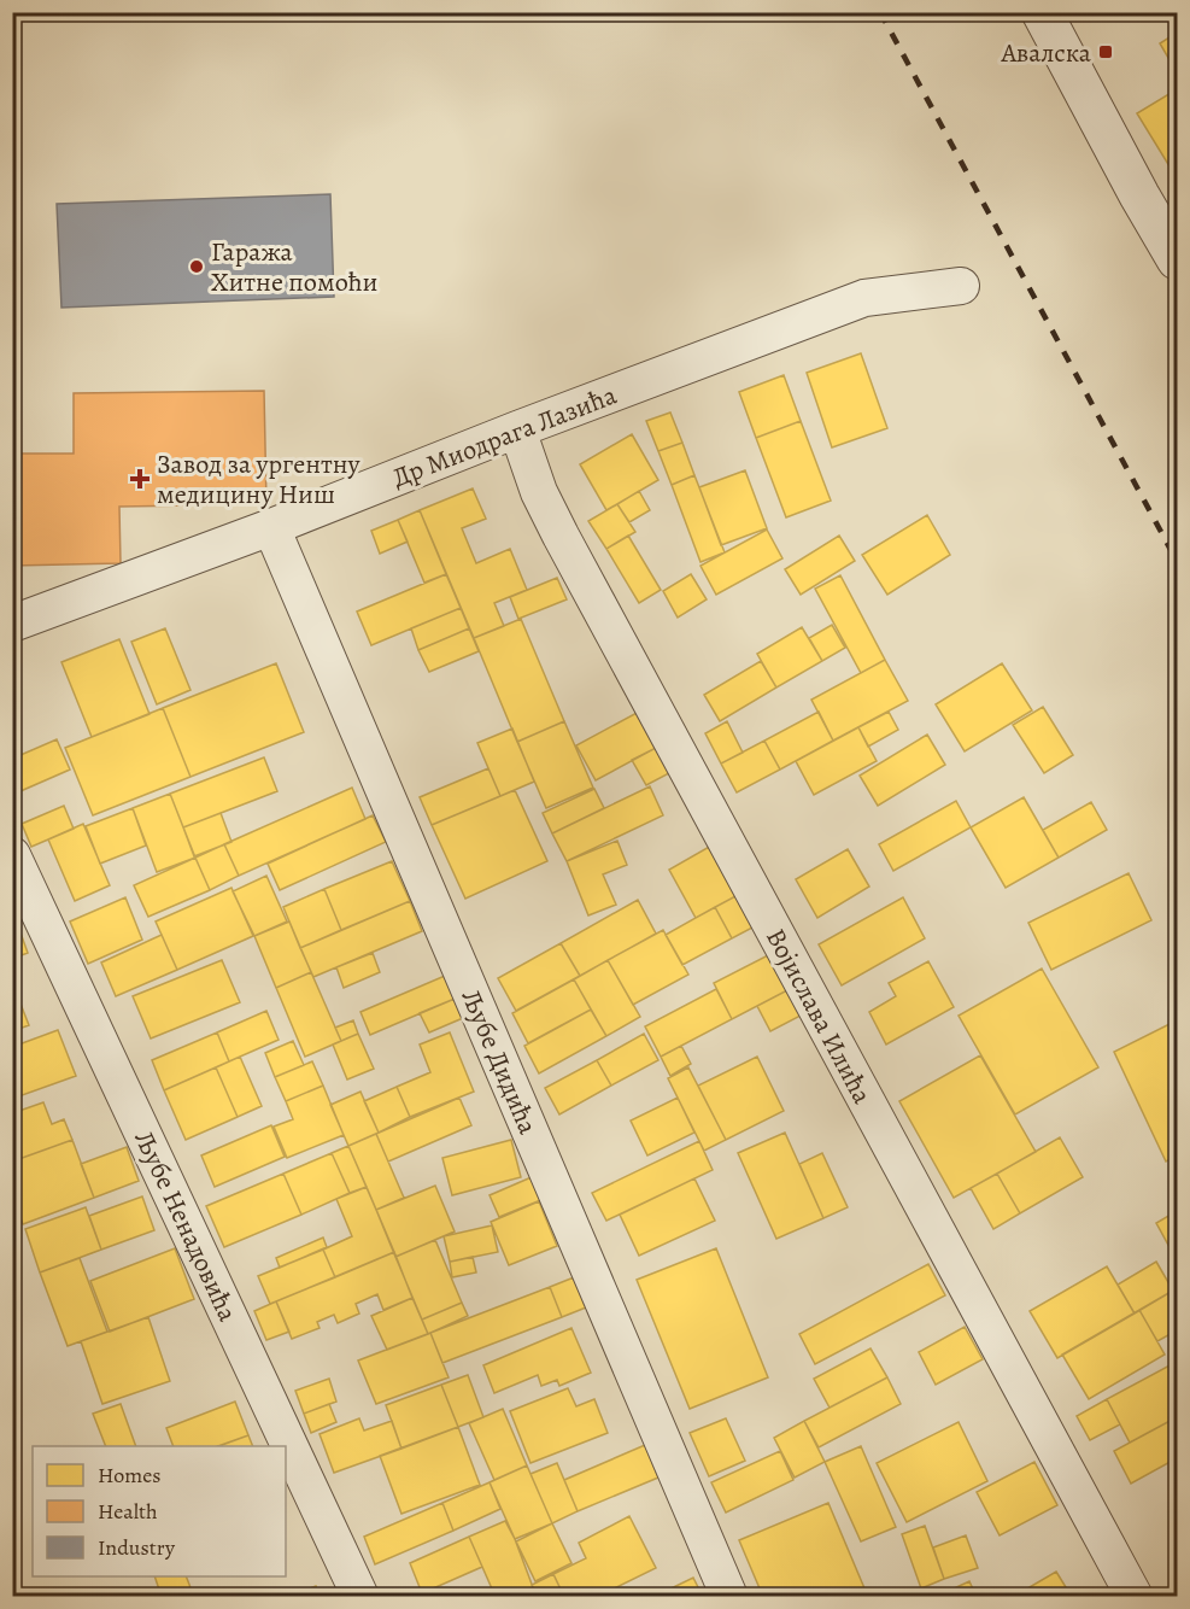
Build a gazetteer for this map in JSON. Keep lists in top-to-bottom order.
{
  "streets": {
    "street": [
      "Др Миодрага Лазића",
      "Војислава Илића",
      "Љубе Дидића",
      "Љубе Ненадовића"
    ]
  },
  "crossings": [
    ["Др Миодрага Лазића", "Војислава Илића"],
    ["Др Миодрага Лазића", "Љубе Дидића"]
  ],
  "places": {
    "transit": ["Авалска"],
    "other": ["Гаража Хитне помоћи"],
    "health": ["Завод за ургентну медицину Ниш"]
  },
  "legend": ["Homes", "Health", "Industry"]
}
